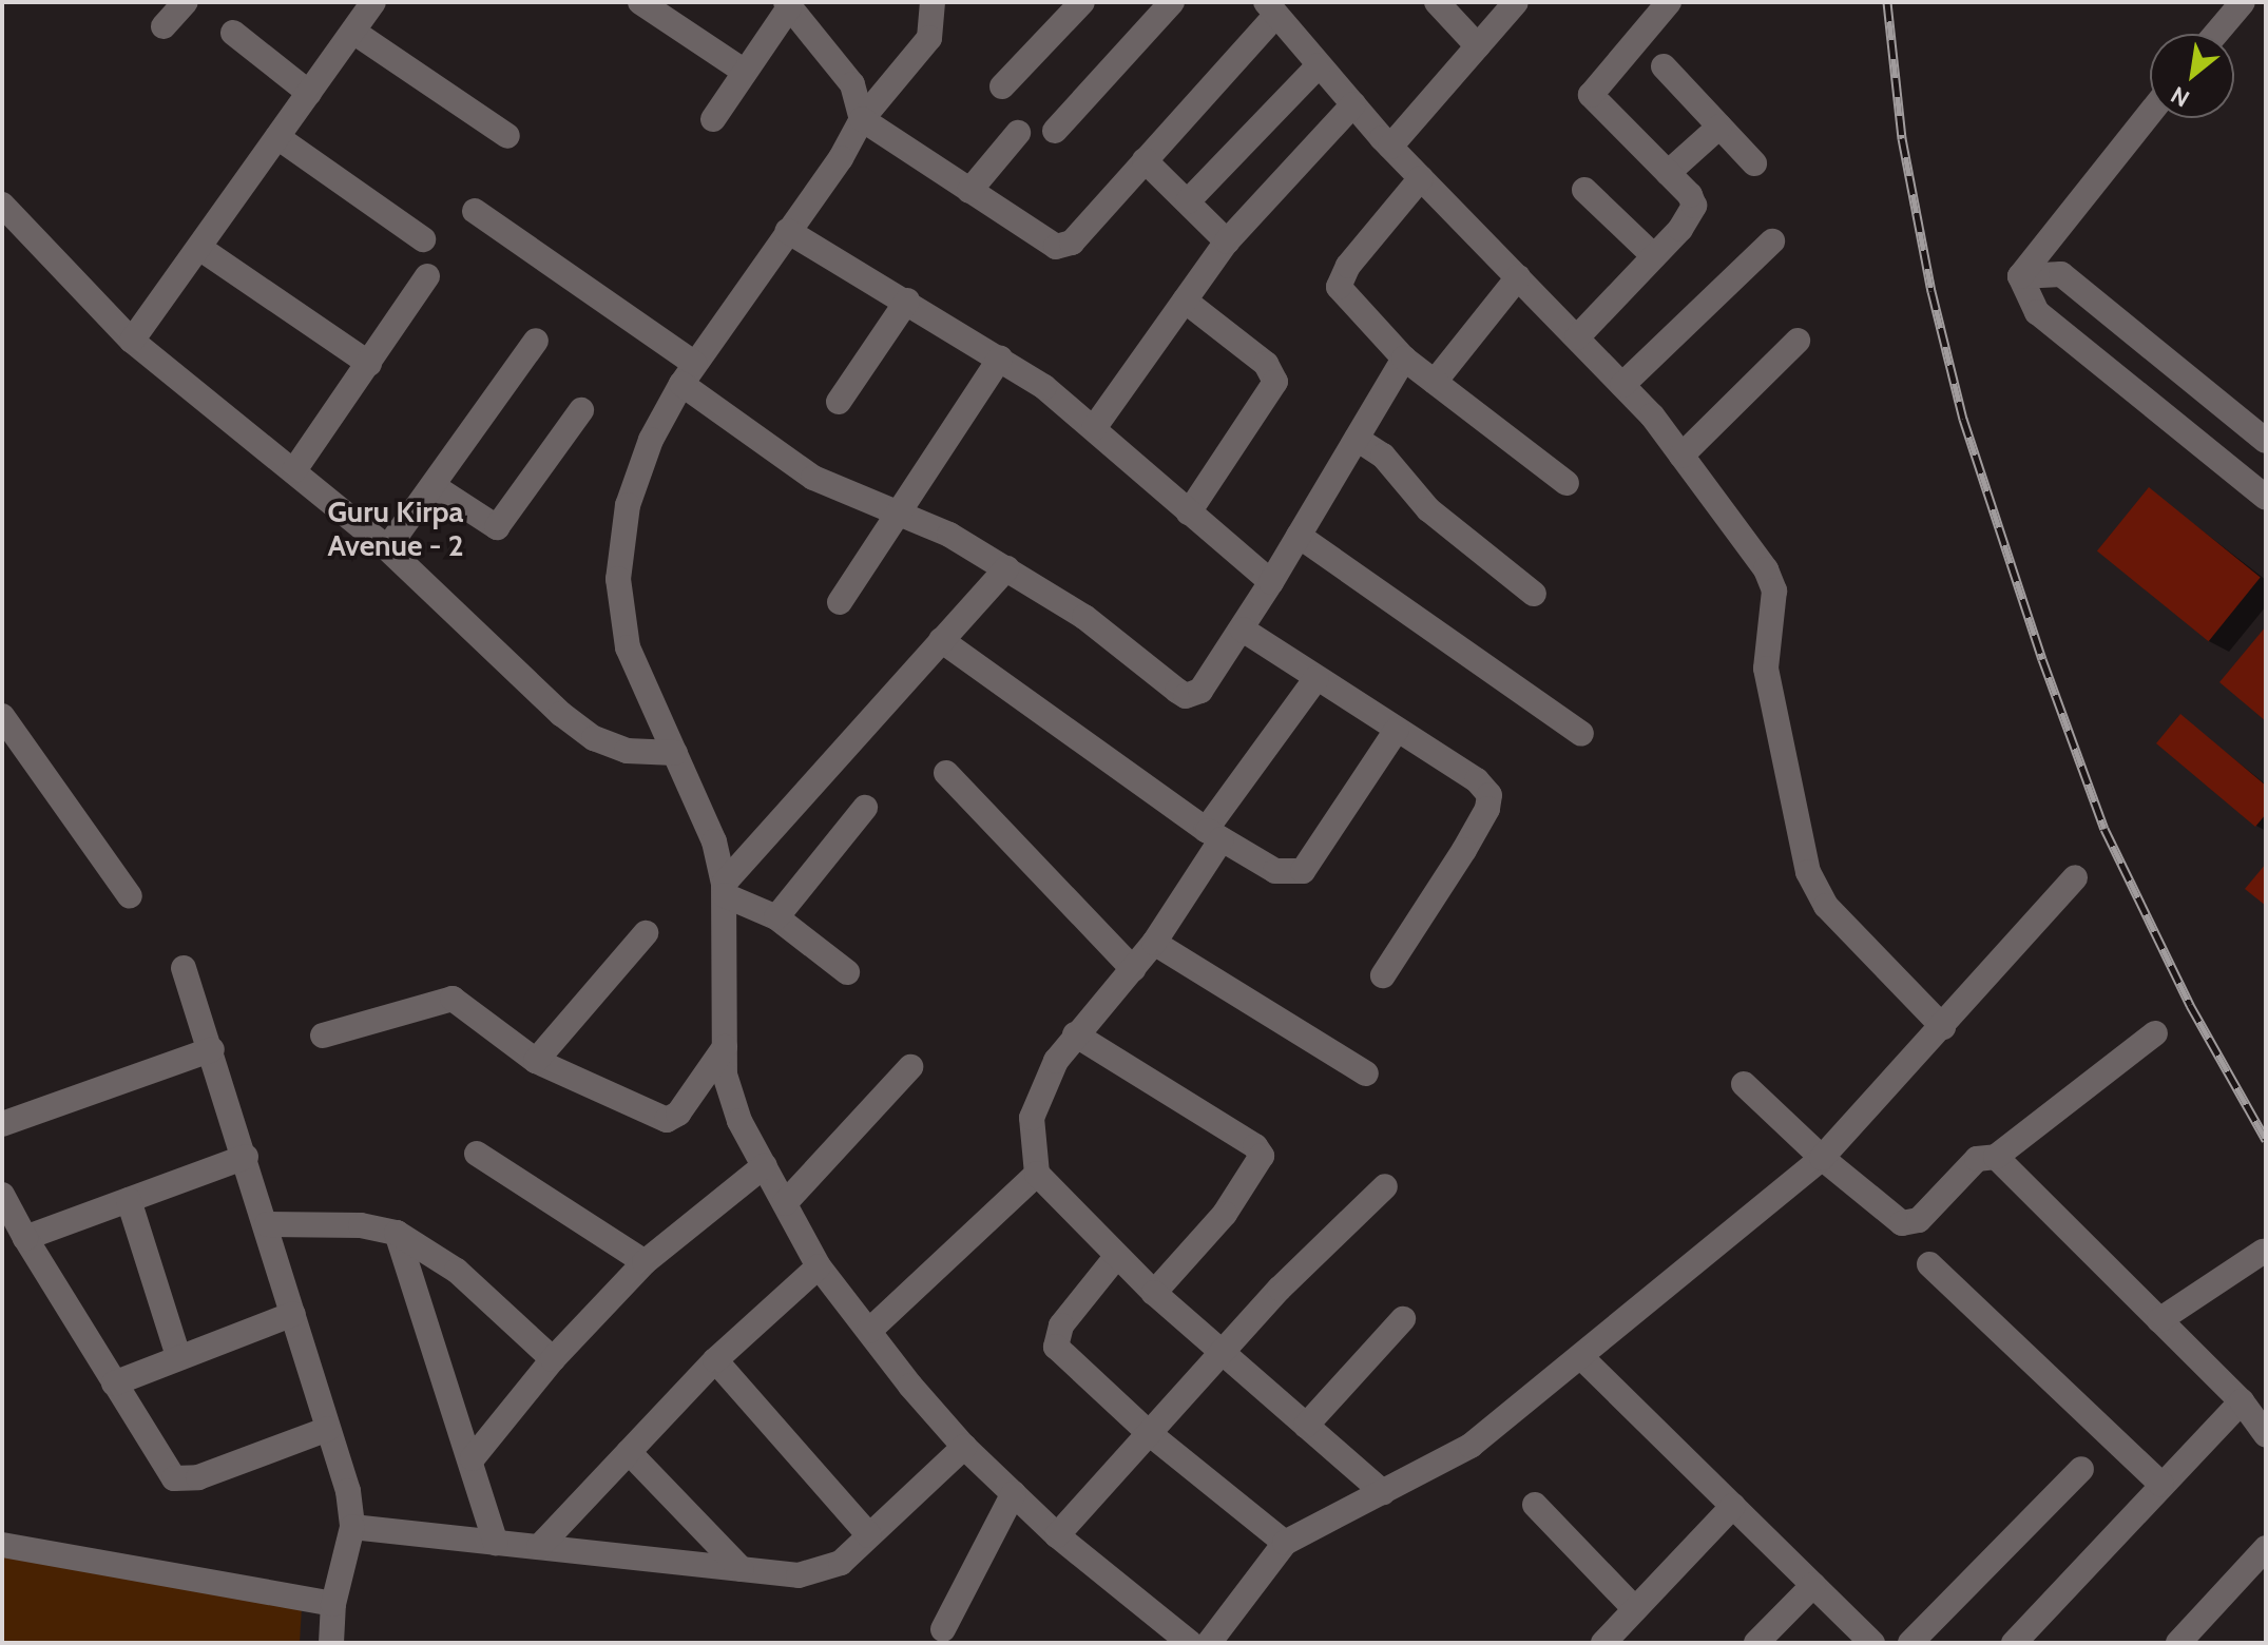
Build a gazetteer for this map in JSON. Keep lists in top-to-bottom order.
{
  "districts": ["Guru Kirpa Avenue - 2"],
  "north": "bottom left"
}
